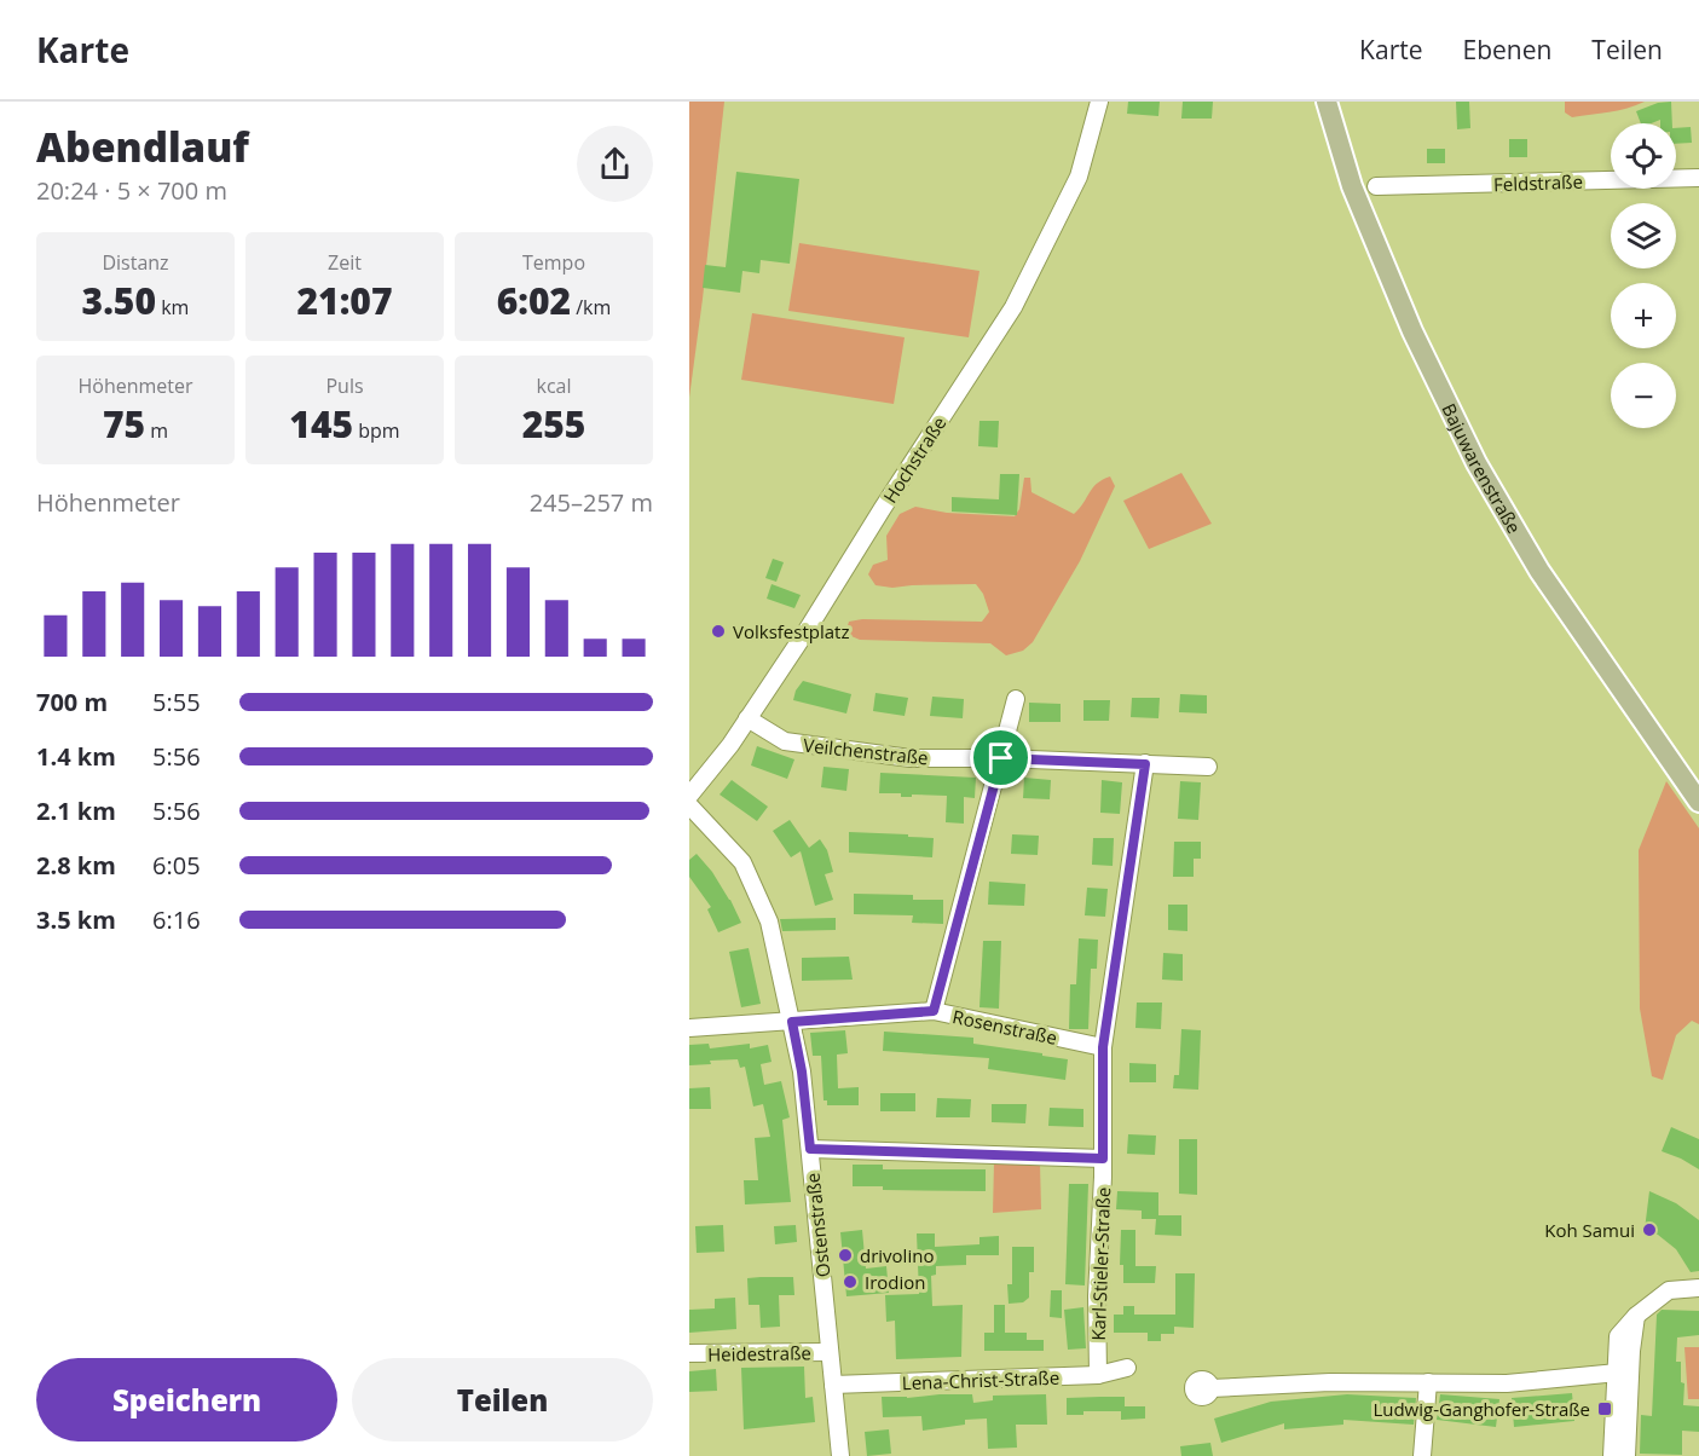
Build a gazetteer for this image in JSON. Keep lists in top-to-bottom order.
{
  "streets": {
    "main road": ["Bajuwarenstraße"],
    "street": [
      "Feldstraße",
      "Hochstraße",
      "Veilchenstraße",
      "Rosenstraße",
      "Ostenstraße",
      "Karl-Stieler-Straße",
      "Heidestraße",
      "Lena-Christ-Straße"
    ]
  },
  "crossings": [
    ["Hochstraße", "Veilchenstraße"],
    ["Veilchenstraße", "Karl-Stieler-Straße"],
    ["Rosenstraße", "Ostenstraße"],
    ["Rosenstraße", "Karl-Stieler-Straße"],
    ["Ostenstraße", "Heidestraße"],
    ["Ostenstraße", "Lena-Christ-Straße"],
    ["Karl-Stieler-Straße", "Lena-Christ-Straße"]
  ],
  "places": {
    "other": [
      "Volksfestplatz",
      "Koh Samui",
      "drivolino",
      "Irodion"
    ],
    "transit": ["Ludwig-Ganghofer-Straße"]
  },
  "page": {
    "header": "Karte",
    "nav": ["Karte", "Ebenen", "Teilen"],
    "heading": ["Abendlauf", "20:24 · 5 × 700 m"],
    "map_buttons": ["+", "−"],
    "stats": [
      ["Distanz", "3.50 km"],
      ["Zeit", "21:07"],
      ["Tempo", "6:02 /km"],
      ["Höhenmeter", "75 m"],
      ["Puls", "145 bpm"],
      ["kcal", "255"]
    ],
    "chart": ["Höhenmeter", "245–257 m"],
    "list": [
      {
        "name": "700 m",
        "note": "5:55"
      },
      {
        "name": "1.4 km",
        "note": "5:56"
      },
      {
        "name": "2.1 km",
        "note": "5:56"
      },
      {
        "name": "2.8 km",
        "note": "6:05"
      },
      {
        "name": "3.5 km",
        "note": "6:16"
      }
    ],
    "buttons": ["Speichern", "Teilen"]
  }
}
